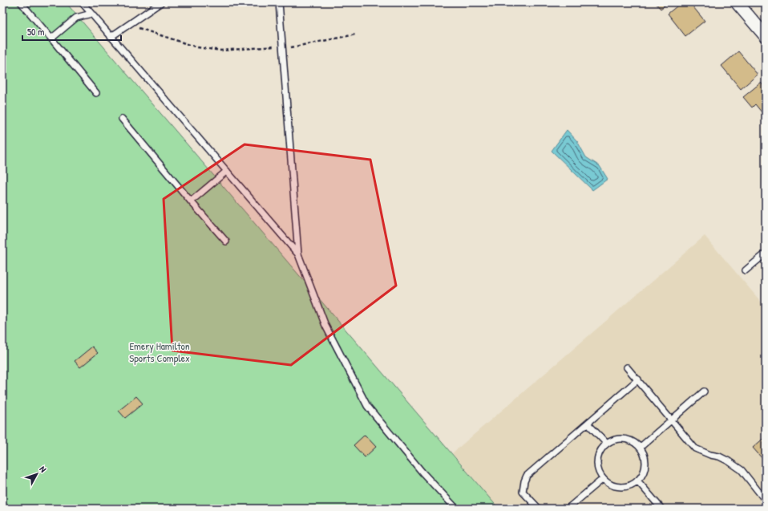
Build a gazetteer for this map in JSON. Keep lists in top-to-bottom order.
{
  "parks": ["Emery Hamilton Sports Complex"],
  "scale_bar": "50 m",
  "north": "top right"
}
